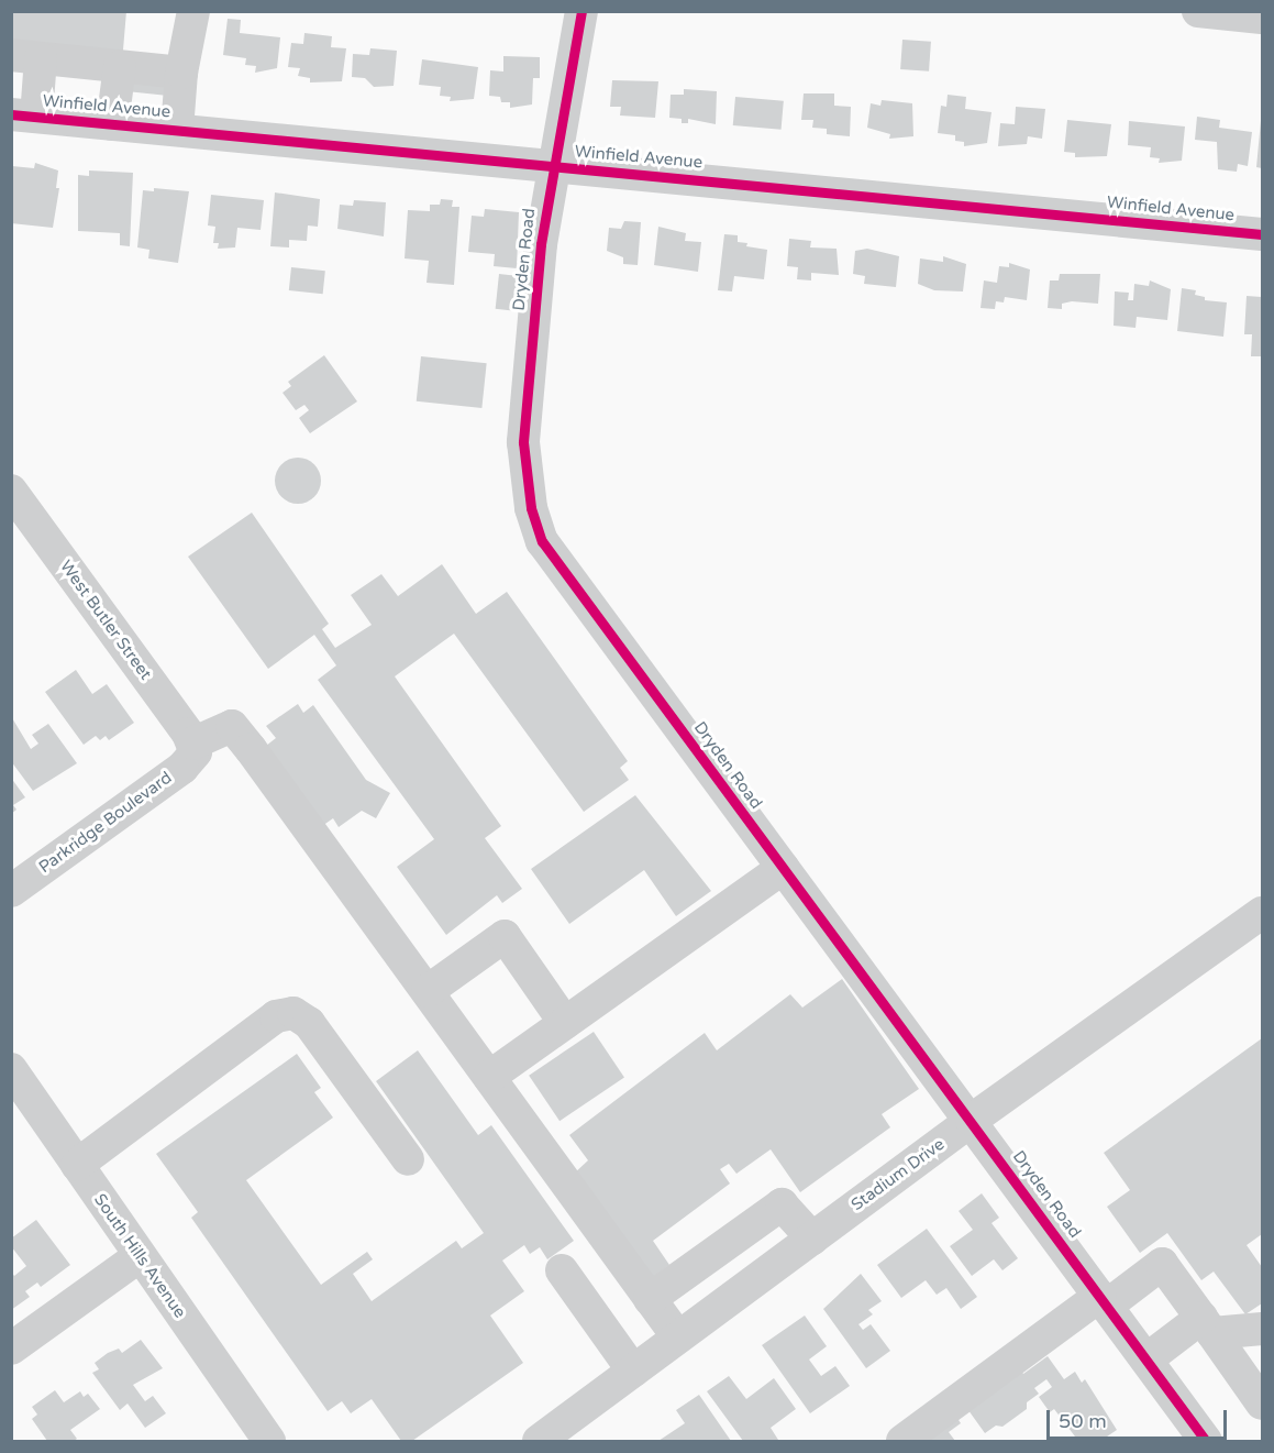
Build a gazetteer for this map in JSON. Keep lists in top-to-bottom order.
{
  "streets": {
    "street": [
      "Winfield Avenue",
      "Dryden Road",
      "West Butler Street",
      "Parkridge Boulevard",
      "Stadium Drive",
      "South Hills Avenue"
    ]
  },
  "crossings": [
    ["Winfield Avenue", "Dryden Road"],
    ["Dryden Road", "Stadium Drive"],
    ["West Butler Street", "Parkridge Boulevard"]
  ],
  "scale_bar": "50 m"
}
